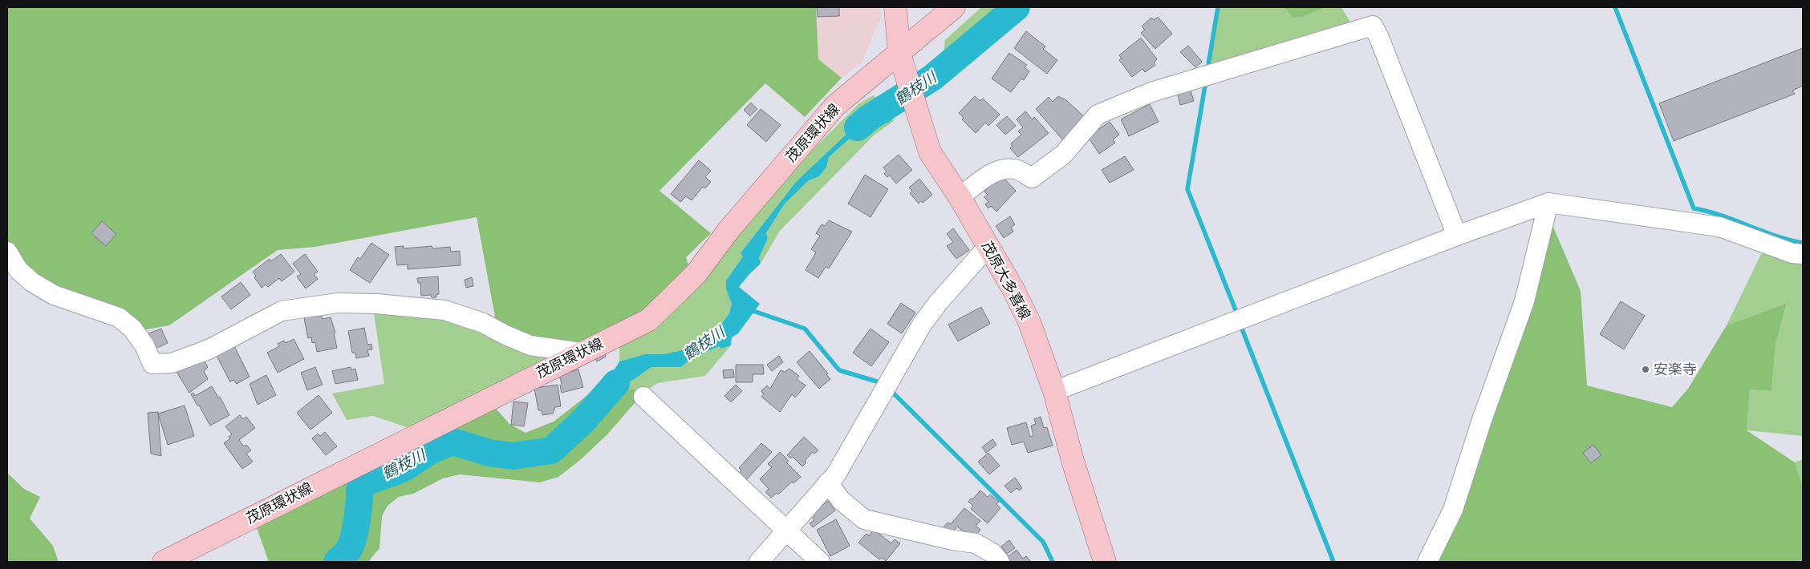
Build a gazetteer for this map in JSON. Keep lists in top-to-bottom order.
{
  "streets": {
    "main road": ["茂原環状線", "茂原大多喜線"]
  },
  "crossings": [
    ["茂原環状線", "茂原大多喜線"]
  ],
  "water": ["鶴枝川"],
  "places": ["安楽寺"]
}
